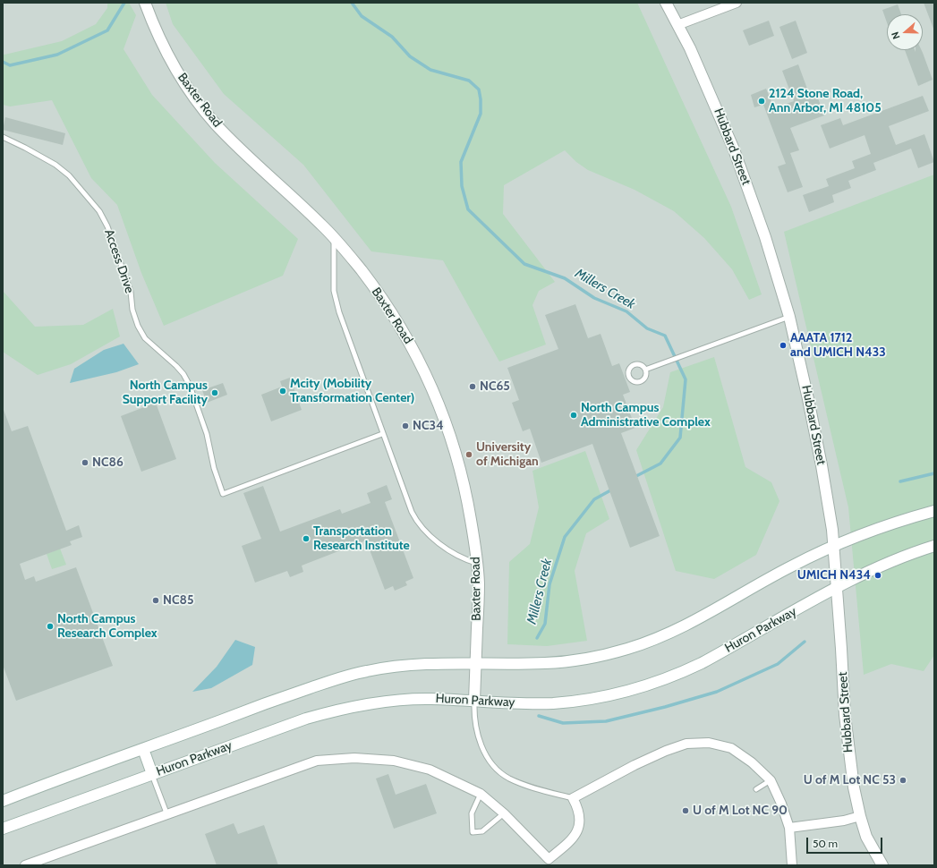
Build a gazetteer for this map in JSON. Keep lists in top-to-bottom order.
{
  "streets": {
    "main road": ["Baxter Road", "Hubbard Street", "Huron Parkway"],
    "lane": ["Access Drive"]
  },
  "crossings": [
    ["Baxter Road", "Huron Parkway"],
    ["Hubbard Street", "Huron Parkway"]
  ],
  "water": ["Millers Creek"],
  "places": [
    "2124 Stone Road, Ann Arbor, MI 48105",
    "AAATA 1712 and UMICH N433",
    "NC65",
    "Mcity (Mobility Transformation Center)",
    "North Campus Support Facility",
    "North Campus Administrative Complex",
    "NC34",
    "University of Michigan",
    "NC86",
    "Transportation Research Institute",
    "UMICH N434",
    "NC85",
    "North Campus Research Complex",
    "U of M Lot NC 53",
    "U of M Lot NC 90"
  ],
  "scale_bar": "50 m",
  "north": "left"
}
